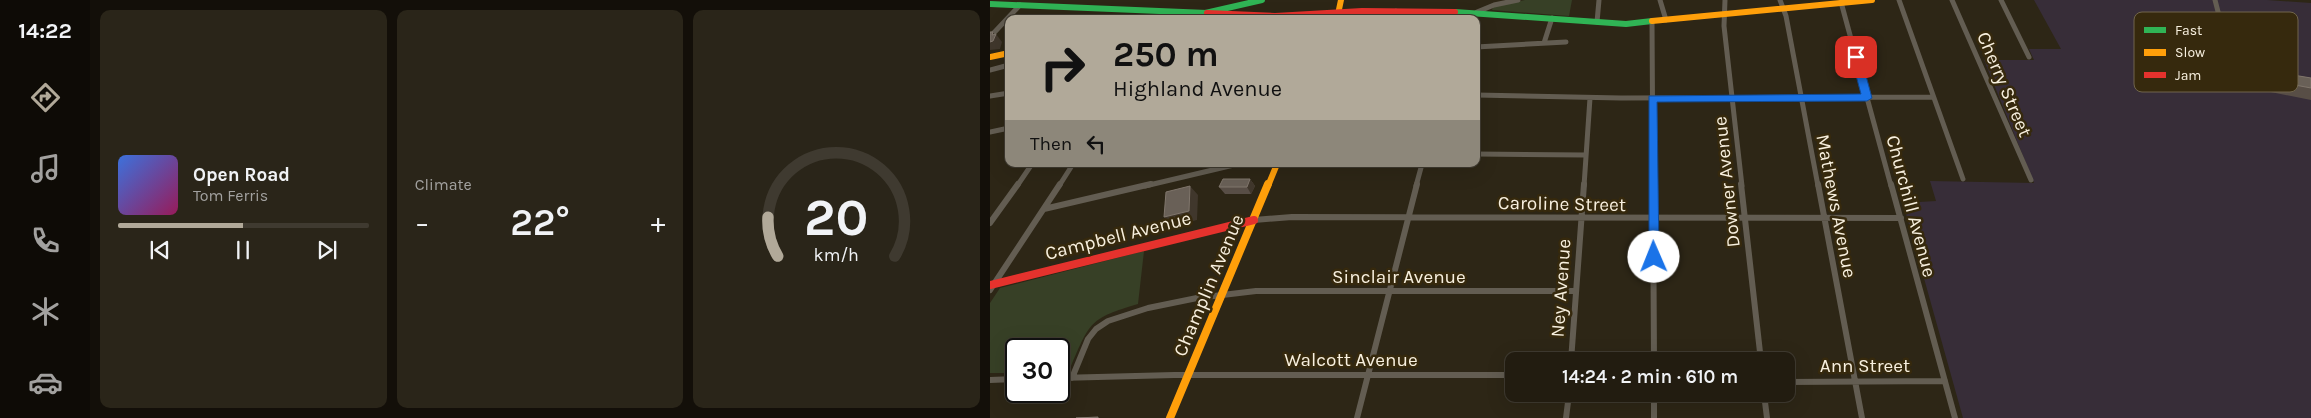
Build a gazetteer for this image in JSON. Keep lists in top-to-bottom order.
{
  "streets": {
    "street": [
      "Cherry Street",
      "Downer Avenue",
      "Caroline Street",
      "Mathews Avenue",
      "Churchill Avenue",
      "Campbell Avenue",
      "Sinclair Avenue",
      "Champlin Avenue",
      "Ney Avenue",
      "Walcott Avenue",
      "Ann Street"
    ]
  },
  "crossings": [
    ["Downer Avenue", "Caroline Street"],
    ["Caroline Street", "Mathews Avenue"],
    ["Caroline Street", "Churchill Avenue"],
    ["Caroline Street", "Campbell Avenue"],
    ["Caroline Street", "Champlin Avenue"],
    ["Caroline Street", "Ney Avenue"],
    ["Mathews Avenue", "Ann Street"],
    ["Churchill Avenue", "Ann Street"],
    ["Campbell Avenue", "Champlin Avenue"],
    ["Sinclair Avenue", "Champlin Avenue"],
    ["Sinclair Avenue", "Ney Avenue"],
    ["Sinclair Avenue", "Walcott Avenue"],
    ["Champlin Avenue", "Walcott Avenue"]
  ],
  "legend": ["Fast", "Slow", "Jam"],
  "page": {
    "tabs": "14:22",
    "tile": "Climate",
    "turn": ["250 m", "Highland Avenue"],
    "then": "Then",
    "song": ["Open Road", "Tom Ferris"],
    "heat": ["−", "22°", "+"],
    "limit": "30",
    "trip": "14:24 · 2 min · 610 m",
    "gauge": ["20", "km/h"]
  }
}
